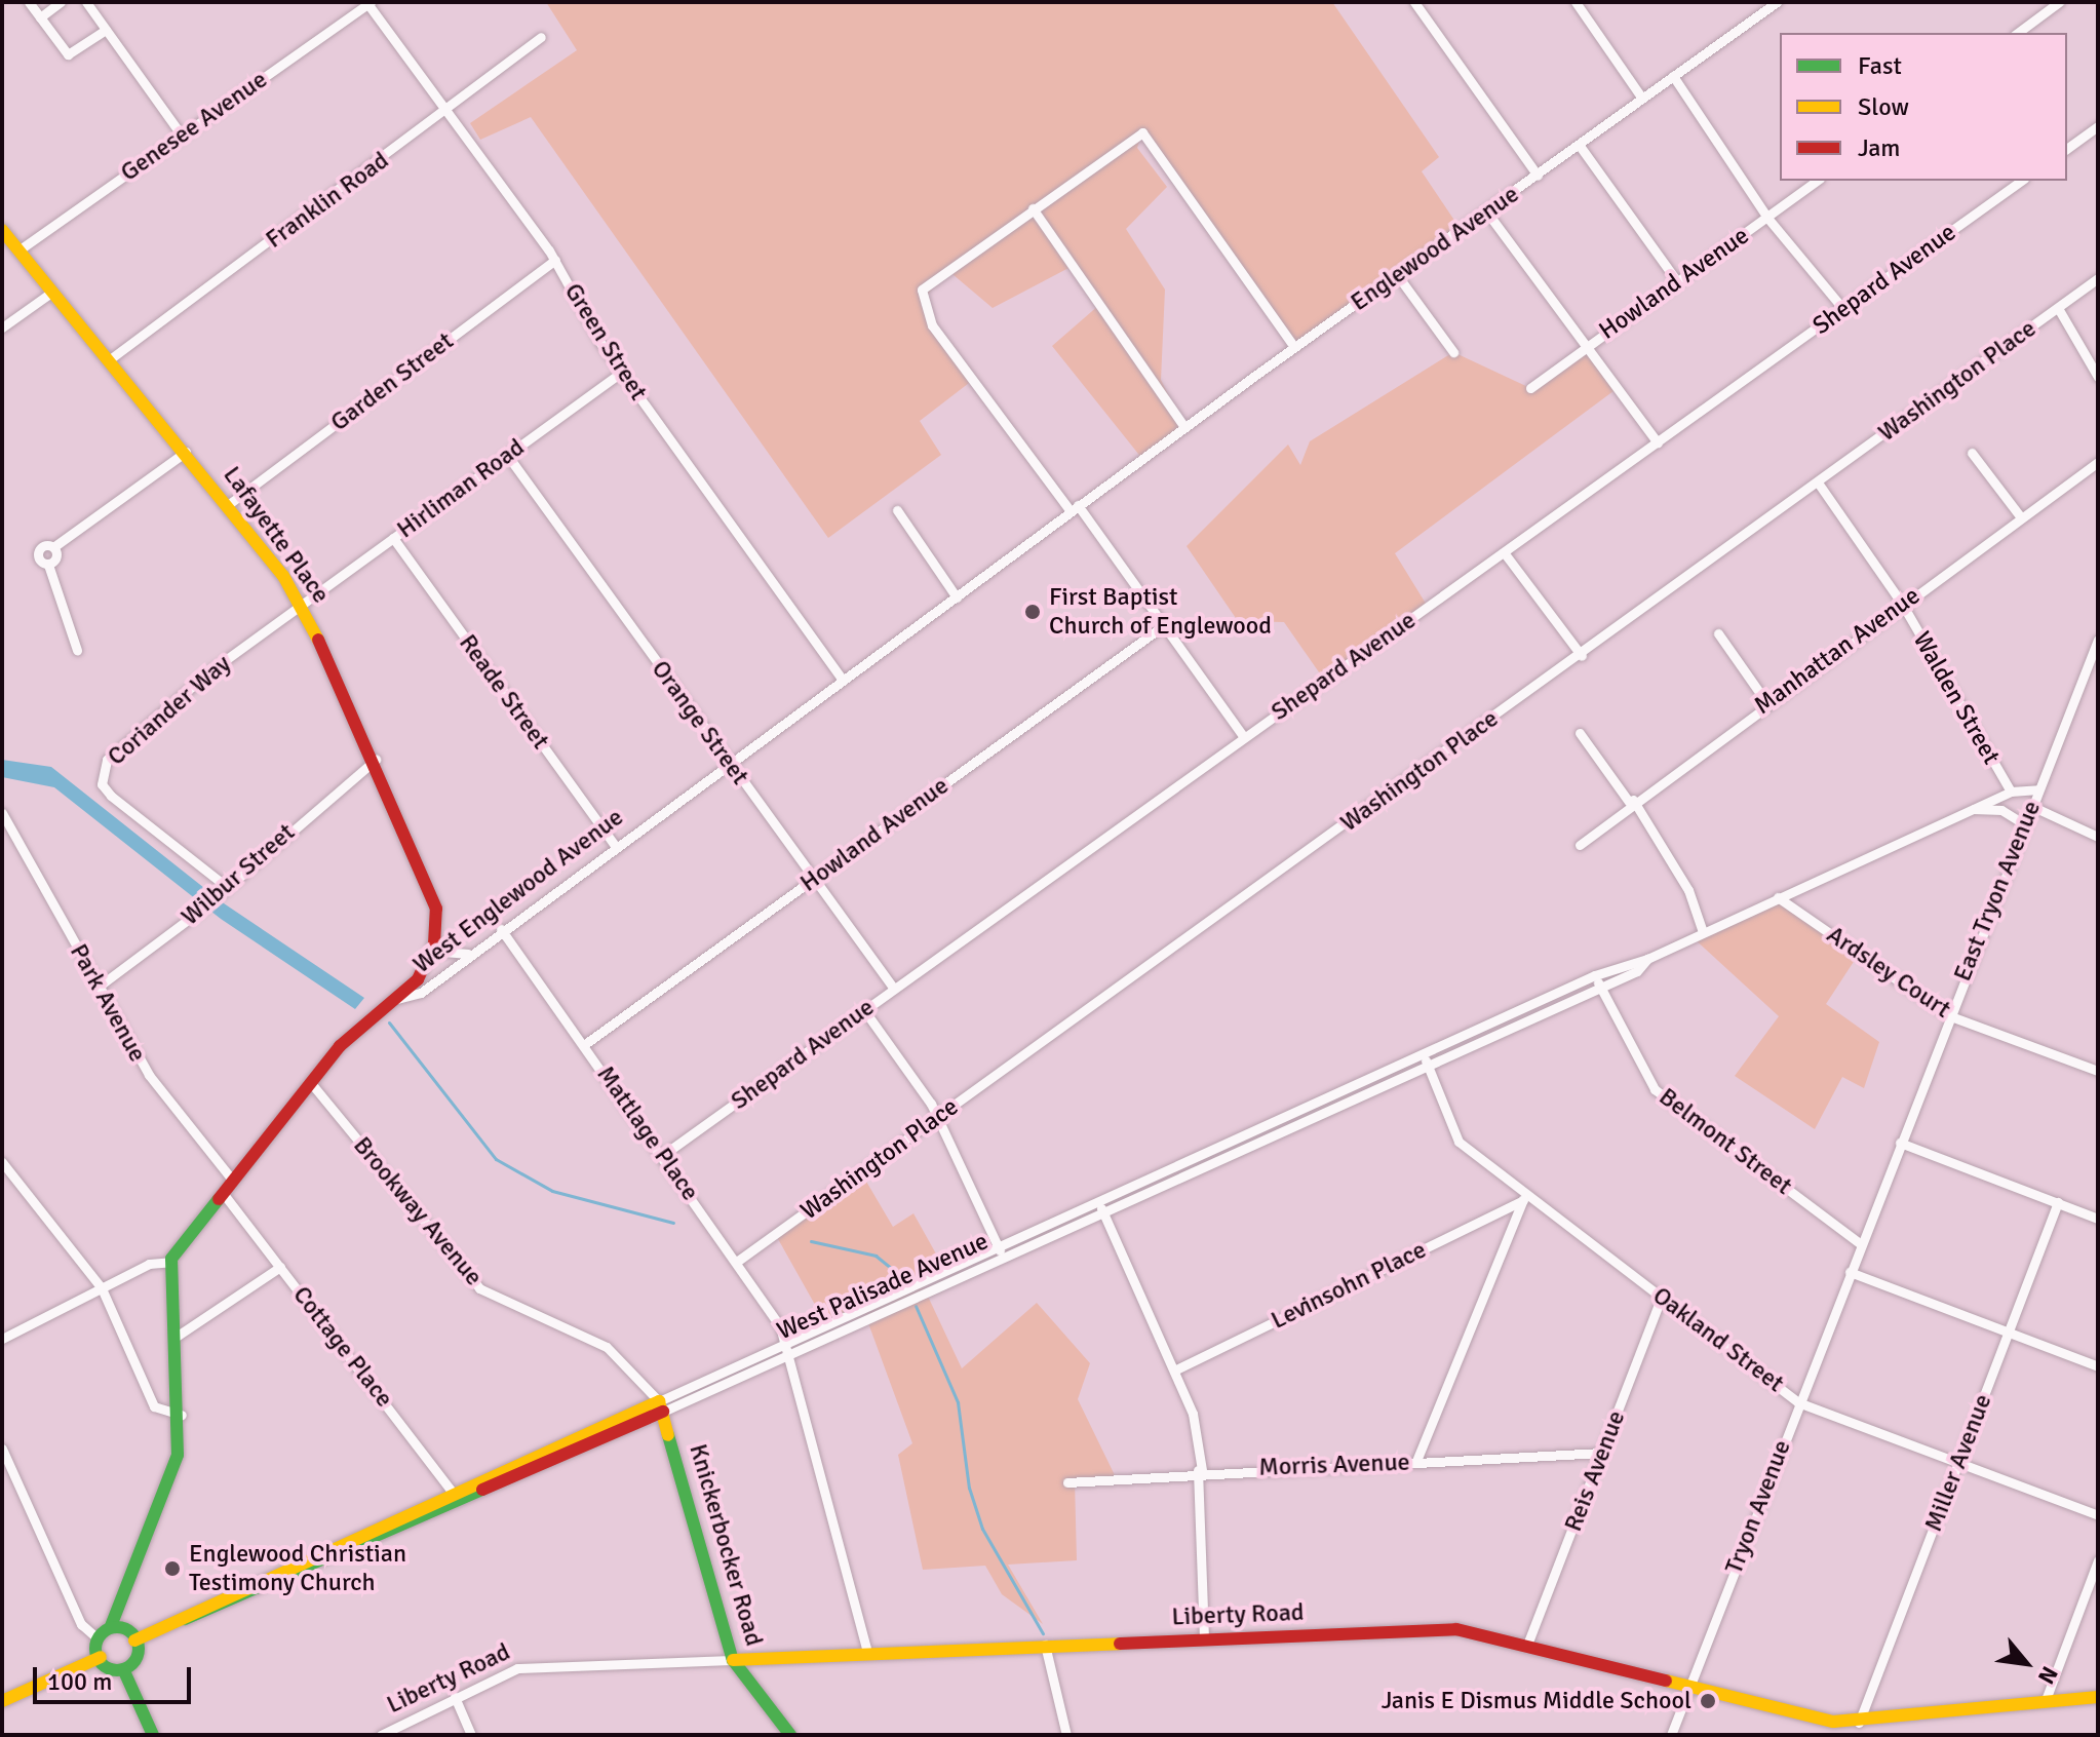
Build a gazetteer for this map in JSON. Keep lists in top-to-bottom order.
{
  "streets": {
    "main road": [
      "Lafayette Place",
      "West Englewood Avenue",
      "West Palisade Avenue",
      "Knickerbocker Road",
      "Liberty Road"
    ],
    "street": [
      "Genesee Avenue",
      "Franklin Road",
      "Englewood Avenue",
      "Shepard Avenue",
      "Howland Avenue",
      "Green Street",
      "Washington Place",
      "Garden Street",
      "Hirliman Road",
      "Manhattan Avenue",
      "Reade Street",
      "Walden Street",
      "Coriander Way",
      "Orange Street",
      "Wilbur Street",
      "East Tryon Avenue",
      "Ardsley Court",
      "Park Avenue",
      "Mattlage Place",
      "Belmont Street",
      "Brookway Avenue",
      "Levinsohn Place",
      "Oakland Street",
      "Cottage Place",
      "Miller Avenue",
      "Morris Avenue",
      "Reis Avenue",
      "Tryon Avenue"
    ]
  },
  "crossings": [
    ["Genesee Avenue", "Green Street"],
    ["Genesee Avenue", "Lafayette Place"],
    ["Franklin Road", "Green Street"],
    ["Franklin Road", "Lafayette Place"],
    ["Englewood Avenue", "West Englewood Avenue"],
    ["Shepard Avenue", "Orange Street"],
    ["Shepard Avenue", "Mattlage Place"],
    ["Howland Avenue", "Orange Street"],
    ["Howland Avenue", "Mattlage Place"],
    ["Green Street", "Garden Street"],
    ["Green Street", "Hirliman Road"],
    ["Green Street", "West Englewood Avenue"],
    ["Washington Place", "Walden Street"],
    ["Washington Place", "Mattlage Place"],
    ["Garden Street", "Lafayette Place"],
    ["Hirliman Road", "Lafayette Place"],
    ["Hirliman Road", "Reade Street"],
    ["Hirliman Road", "Coriander Way"],
    ["Hirliman Road", "Orange Street"],
    ["Lafayette Place", "Coriander Way"],
    ["Lafayette Place", "Wilbur Street"],
    ["Manhattan Avenue", "Walden Street"],
    ["Reade Street", "West Englewood Avenue"],
    ["Coriander Way", "Wilbur Street"],
    ["Orange Street", "West Englewood Avenue"],
    ["Wilbur Street", "Park Avenue"],
    ["West Englewood Avenue", "Park Avenue"],
    ["West Englewood Avenue", "Mattlage Place"],
    ["West Englewood Avenue", "Brookway Avenue"],
    ["West Englewood Avenue", "Cottage Place"],
    ["East Tryon Avenue", "Ardsley Court"],
    ["East Tryon Avenue", "Tryon Avenue"],
    ["Mattlage Place", "West Palisade Avenue"],
    ["Mattlage Place", "Liberty Road"],
    ["Belmont Street", "West Palisade Avenue"],
    ["Belmont Street", "Tryon Avenue"],
    ["Brookway Avenue", "West Palisade Avenue"],
    ["Brookway Avenue", "Knickerbocker Road"],
    ["Levinsohn Place", "Oakland Street"],
    ["West Palisade Avenue", "Oakland Street"],
    ["West Palisade Avenue", "Cottage Place"],
    ["West Palisade Avenue", "Knickerbocker Road"],
    ["Oakland Street", "Miller Avenue"],
    ["Oakland Street", "Reis Avenue"],
    ["Oakland Street", "Tryon Avenue"],
    ["Miller Avenue", "Liberty Road"],
    ["Morris Avenue", "Reis Avenue"],
    ["Reis Avenue", "Liberty Road"],
    ["Tryon Avenue", "Liberty Road"],
    ["Knickerbocker Road", "Liberty Road"]
  ],
  "places": ["First Baptist Church of Englewood", "Englewood Christian Testimony Church", "Janis E Dismus Middle School"],
  "legend": ["Fast", "Slow", "Jam"],
  "scale_bar": "100 m",
  "north": "bottom right"
}
